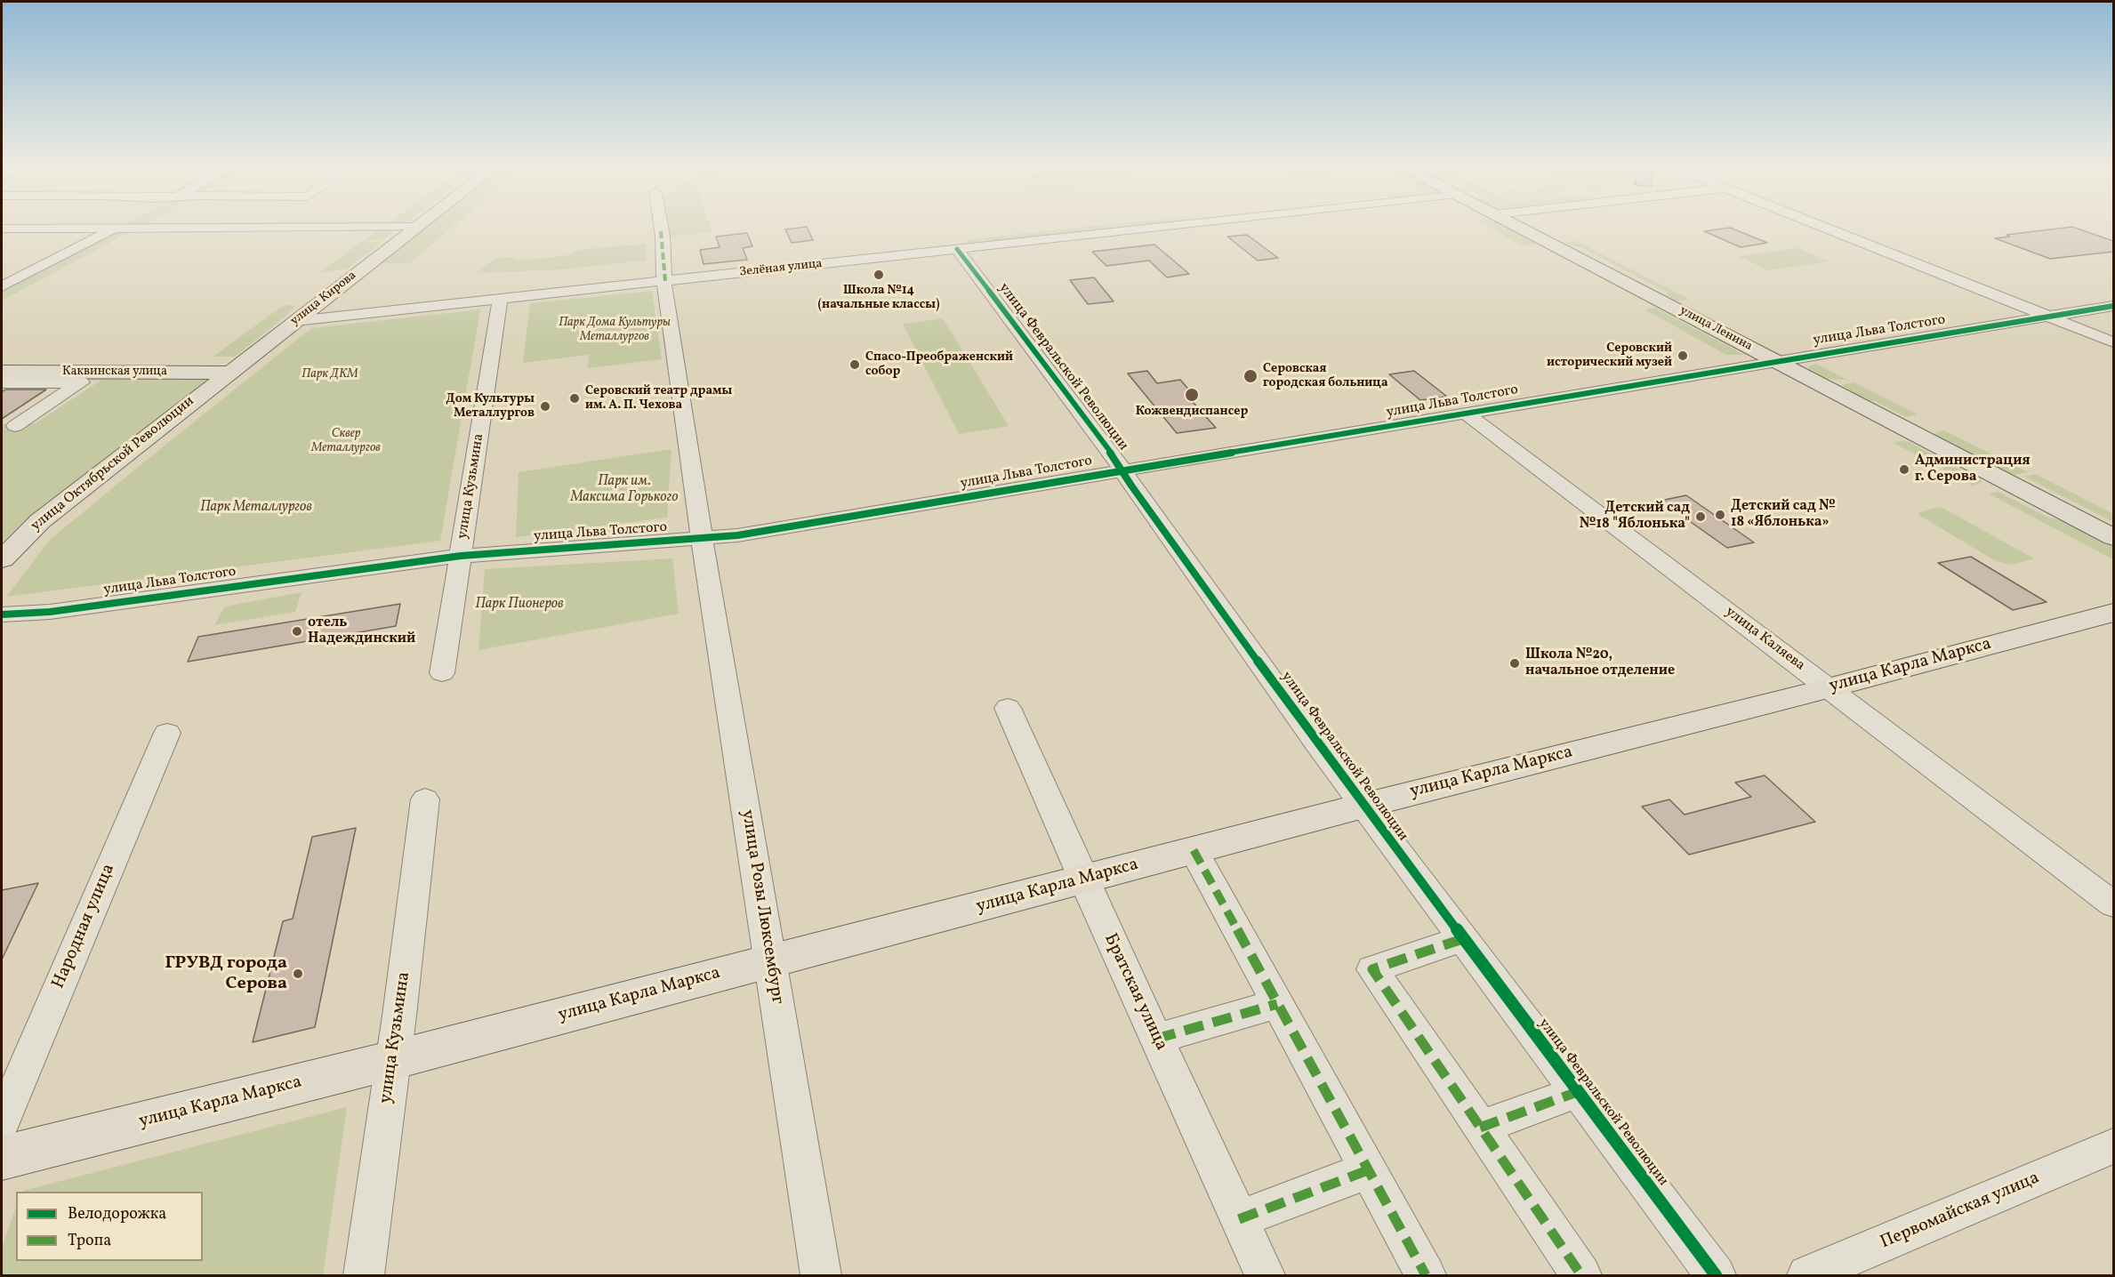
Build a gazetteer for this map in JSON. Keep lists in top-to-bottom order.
{
  "streets": {
    "main road": [
      "улица Кирова",
      "улица Ленина",
      "Каквинская улица",
      "улица Октябрьской Революции",
      "улица Карла Маркса"
    ],
    "street": [
      "Зелёная улица",
      "улица Льва Толстого",
      "улица Февральской Революции",
      "улица Кузьмина",
      "улица Каляева",
      "улица Розы Люксембург",
      "Народная улица",
      "Братская улица",
      "Первомайская улица"
    ]
  },
  "crossings": [
    ["Зелёная улица", "улица Кирова"],
    ["Зелёная улица", "улица Февральской Революции"],
    ["Зелёная улица", "улица Кузьмина"],
    ["Зелёная улица", "улица Розы Люксембург"],
    ["улица Кирова", "Каквинская улица"],
    ["улица Кирова", "улица Октябрьской Революции"],
    ["улица Ленина", "улица Льва Толстого"],
    ["улица Льва Толстого", "улица Февральской Революции"],
    ["улица Льва Толстого", "улица Кузьмина"],
    ["улица Льва Толстого", "улица Каляева"],
    ["улица Льва Толстого", "улица Розы Люксембург"],
    ["улица Февральской Революции", "улица Карла Маркса"],
    ["Каквинская улица", "улица Октябрьской Революции"],
    ["улица Кузьмина", "улица Карла Маркса"],
    ["улица Каляева", "улица Карла Маркса"],
    ["улица Карла Маркса", "улица Розы Люксембург"],
    ["улица Карла Маркса", "Братская улица"]
  ],
  "parks": [
    "Парк Дома Культуры Металлургов",
    "Парк ДКМ",
    "Сквер Металлургов",
    "Парк им. Максима Горького",
    "Парк Металлургов",
    "Парк Пионеров"
  ],
  "places": [
    "Школа №14 (начальные классы)",
    "Серовский исторический музей",
    "Спасо-Преображенский собор",
    "Серовская городская больница",
    "Кожвендиспансер",
    "Серовский театр драмы им. А. П. Чехова",
    "Дом Культуры Металлургов",
    "Администрация г. Серова",
    "Детский сад № 18 «Яблонька»",
    "Детский сад №18 \"Яблонька\"",
    "отель Надеждинский",
    "Школа №20, начальное отделение",
    "ГРУВД города Серова"
  ],
  "legend": ["Велодорожка", "Тропа"]
}
